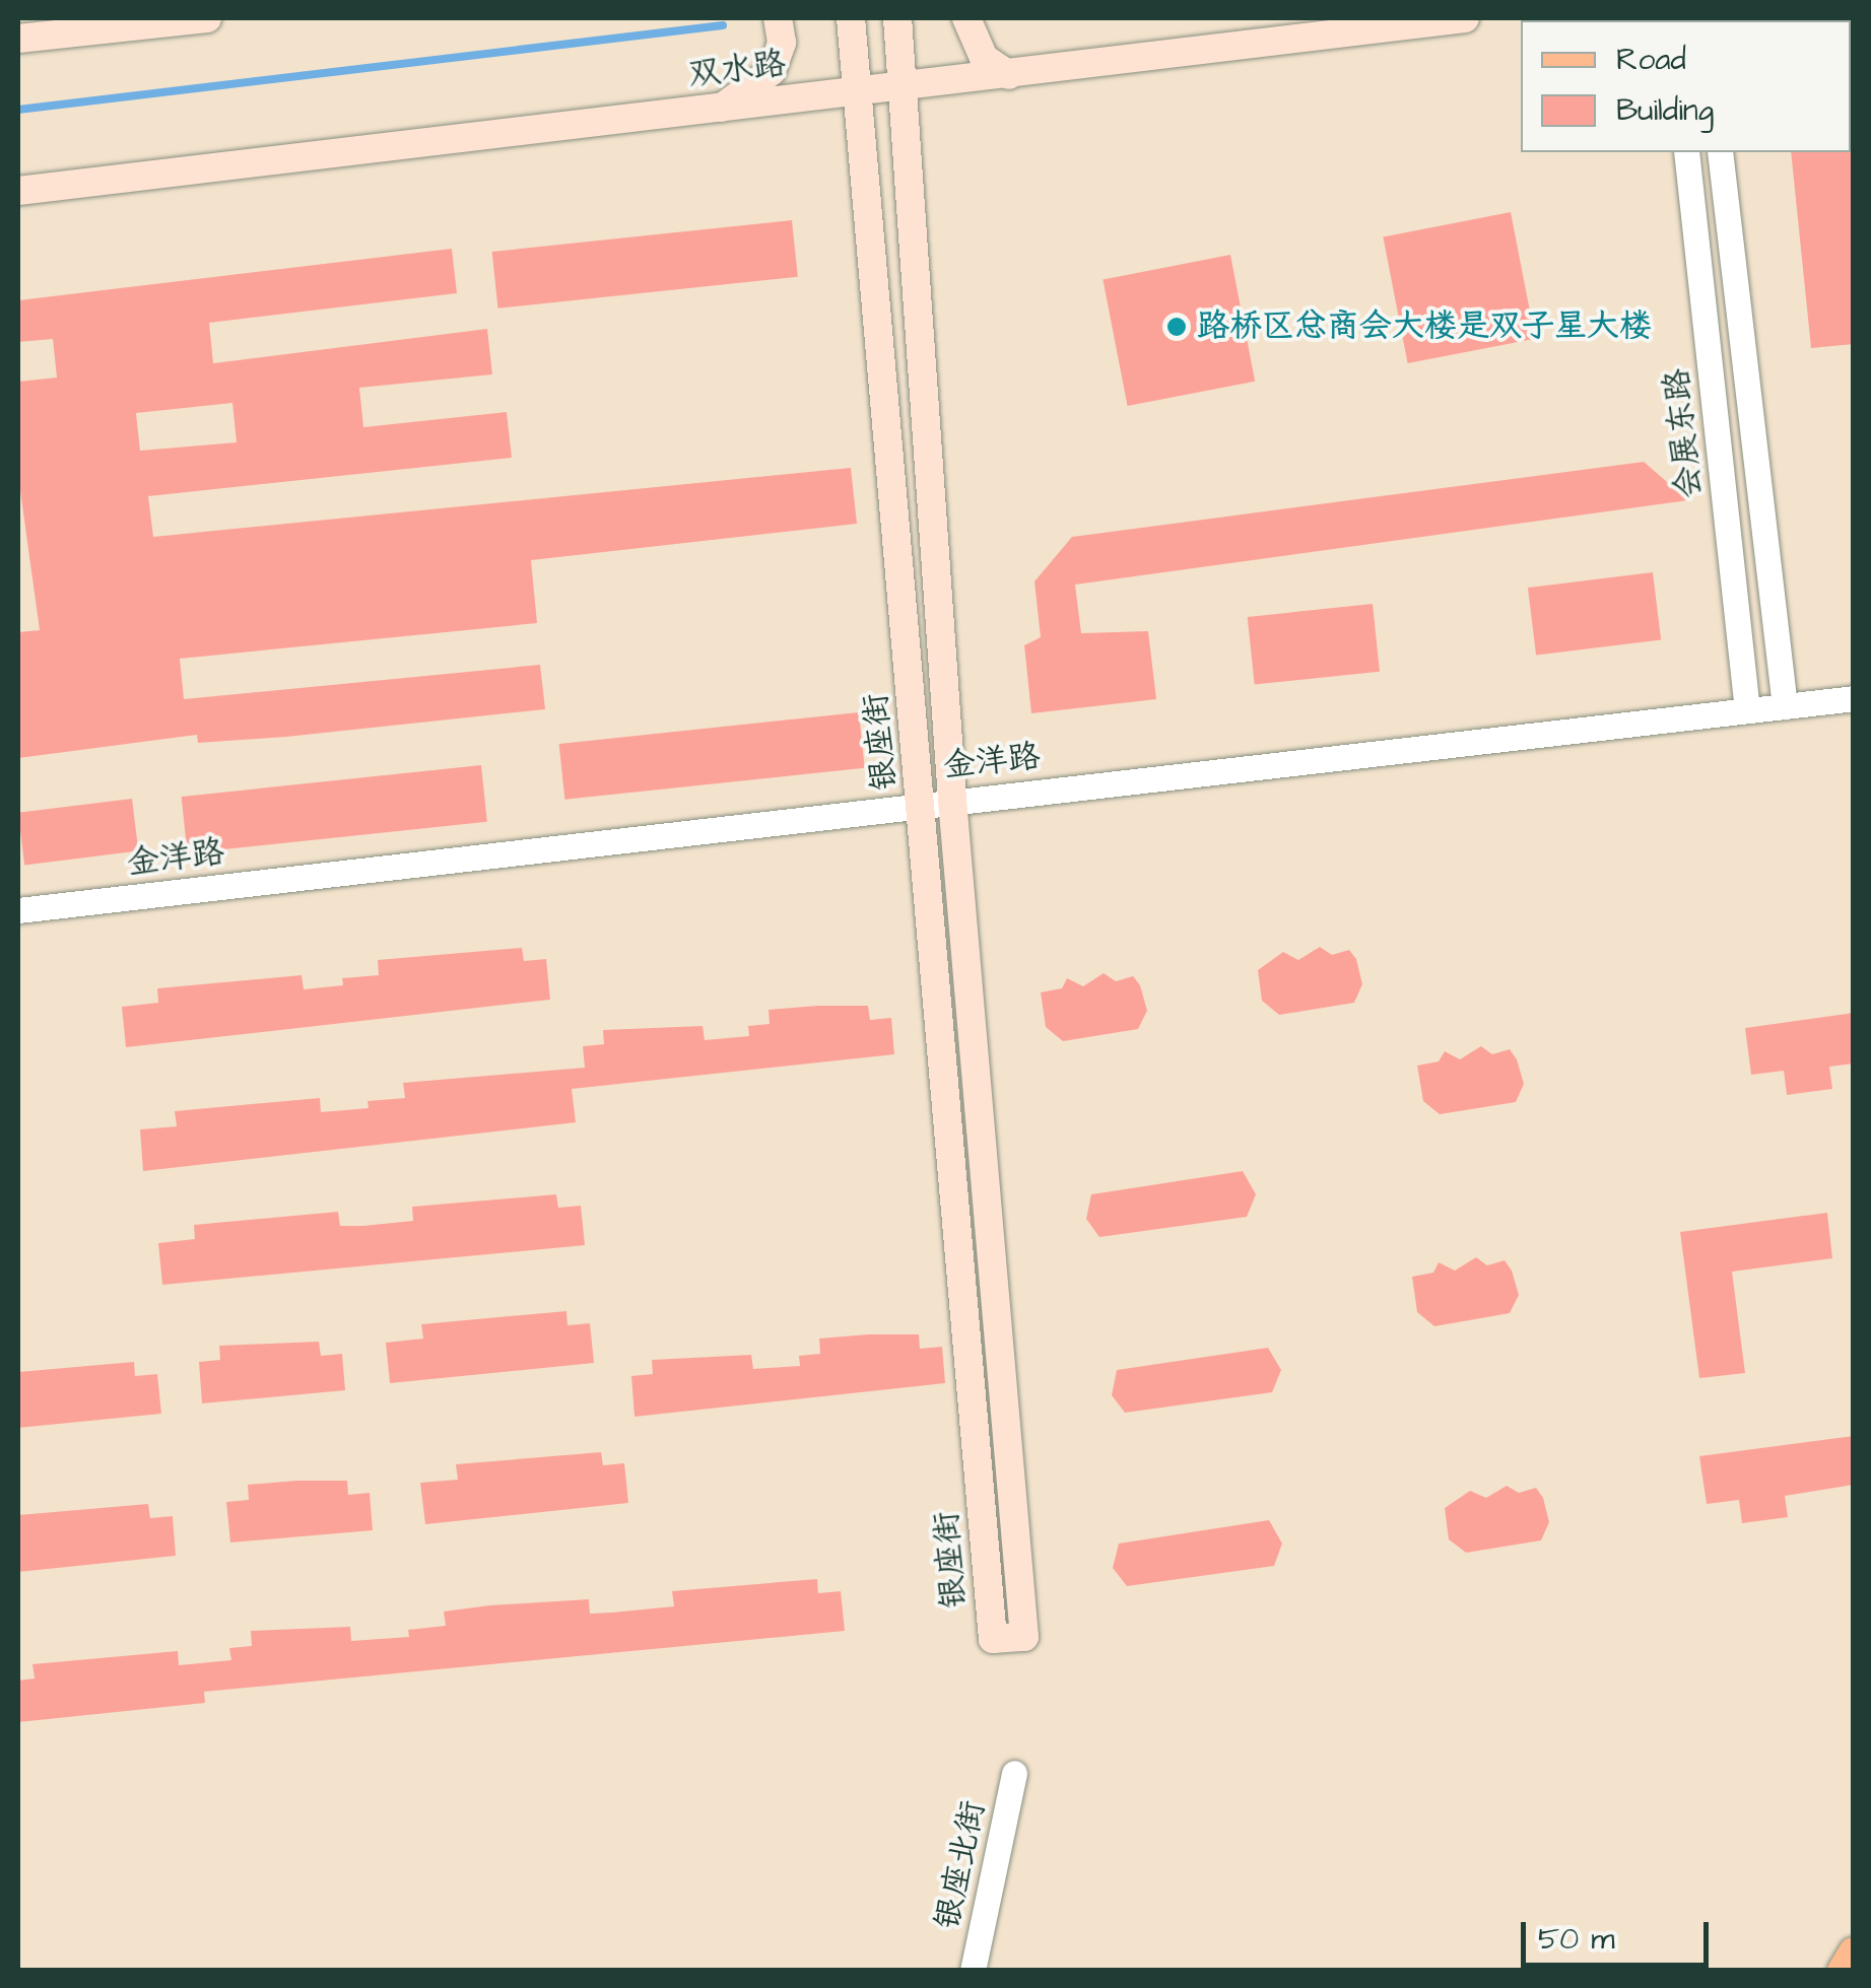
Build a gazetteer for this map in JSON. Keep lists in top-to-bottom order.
{
  "streets": {
    "main road": ["双水路", "银座街"],
    "street": ["会展东路", "金洋路", "银座北街"]
  },
  "crossings": [
    ["双水路", "银座街"],
    ["会展东路", "金洋路"],
    ["银座街", "金洋路"]
  ],
  "places": ["路桥区总商会大楼是双子星大楼"],
  "legend": ["Road", "Building"],
  "scale_bar": "50 m"
}
